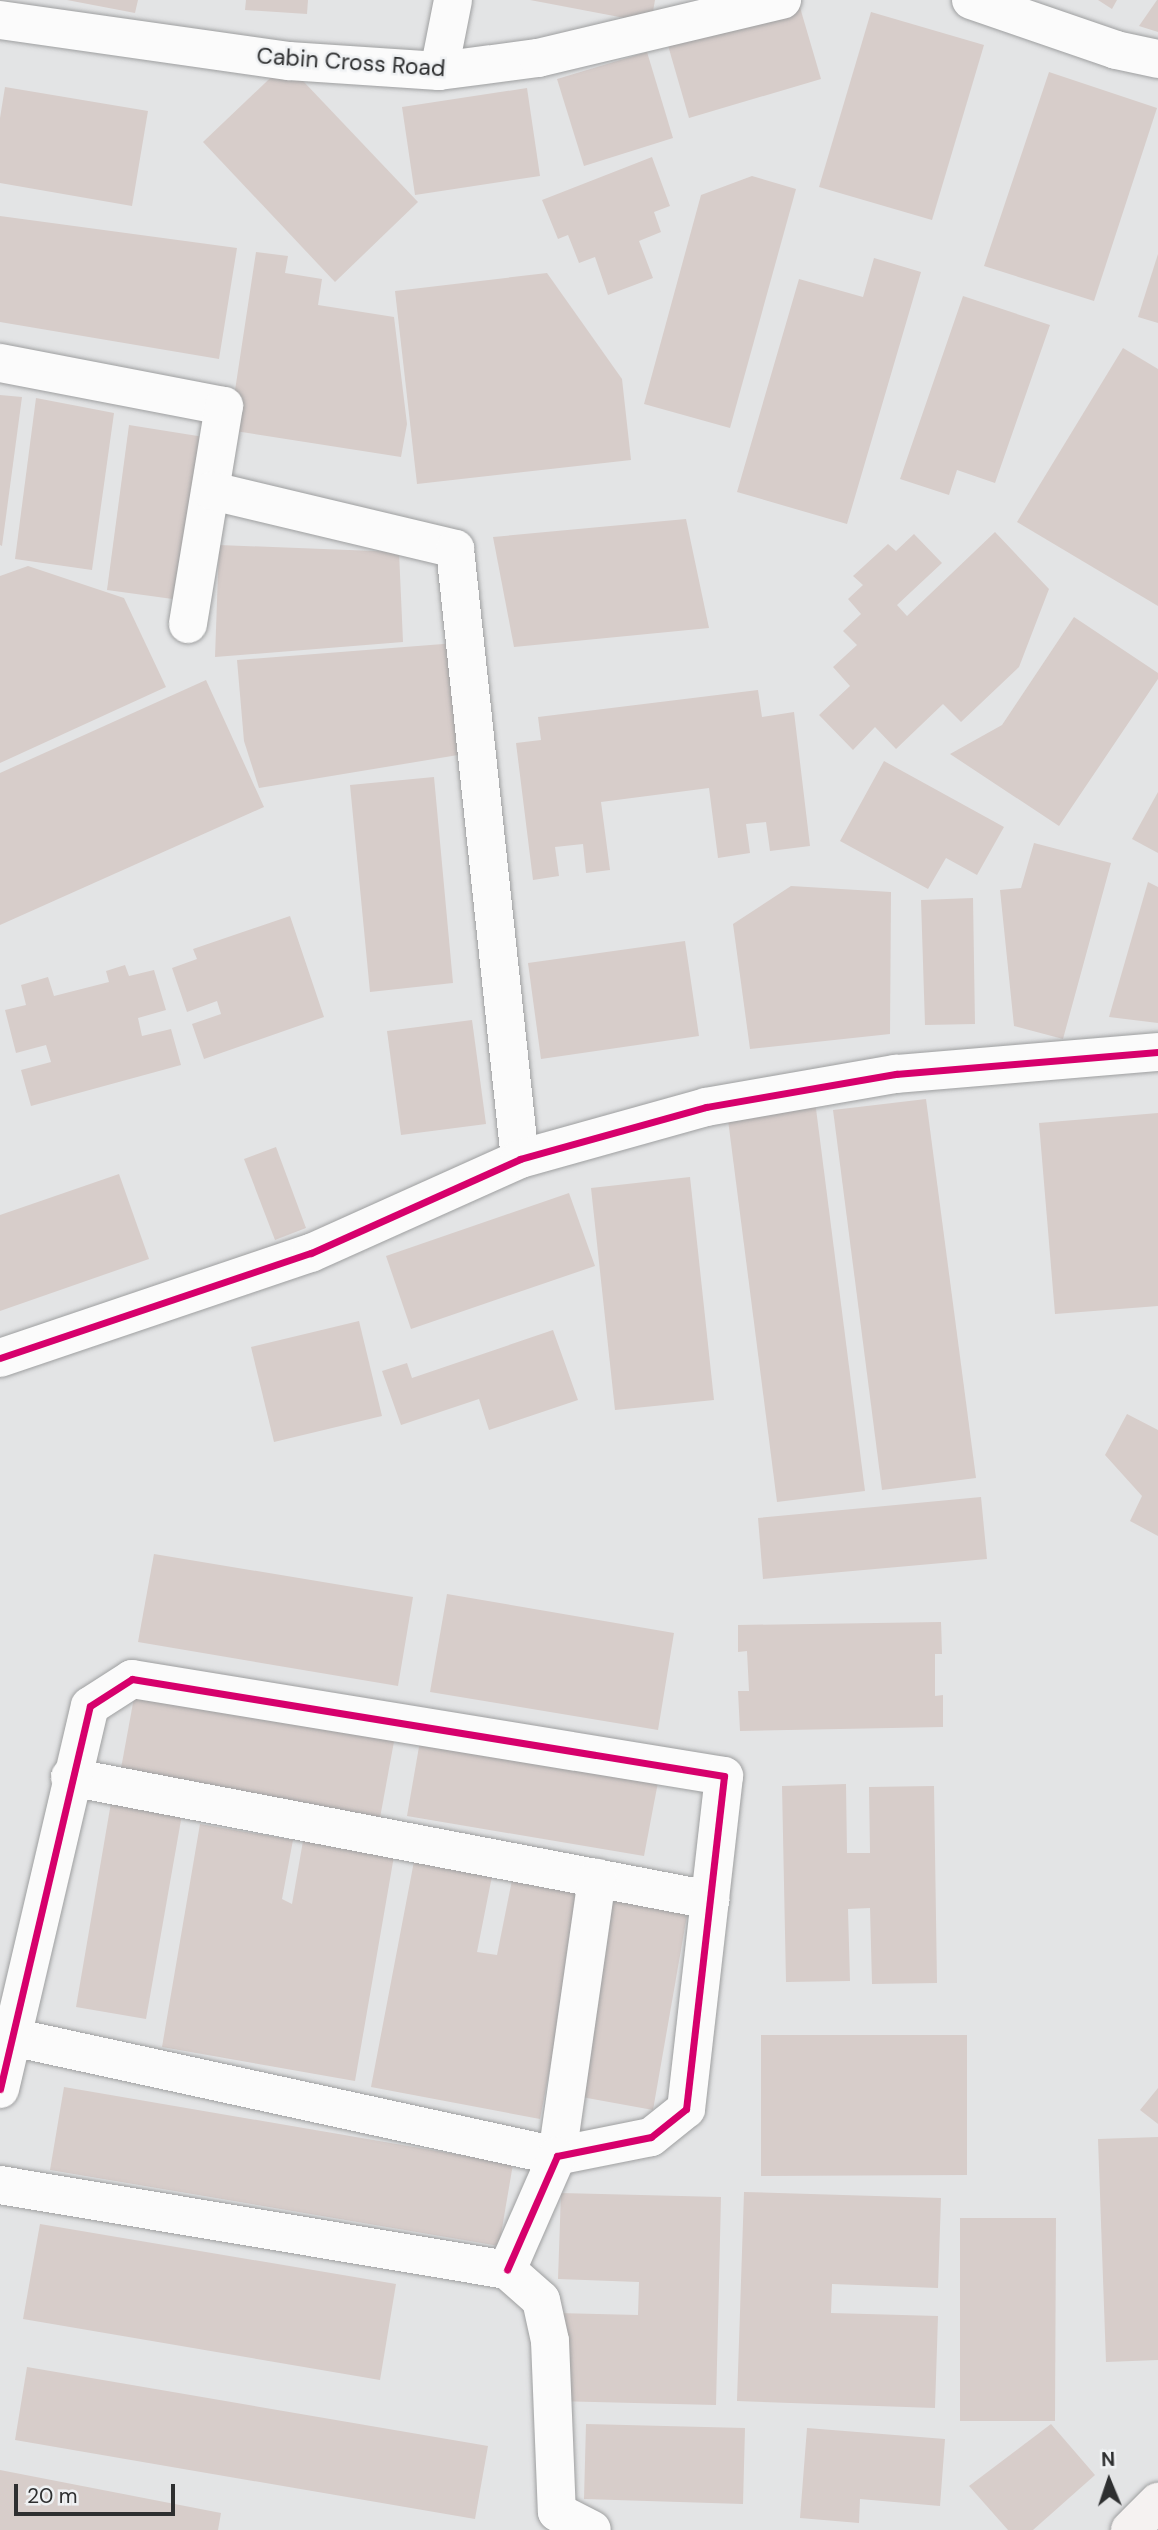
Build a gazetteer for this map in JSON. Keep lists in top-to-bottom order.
{
  "streets": {
    "street": ["Cabin Cross Road"]
  },
  "scale_bar": "20 m",
  "north": "top"
}
